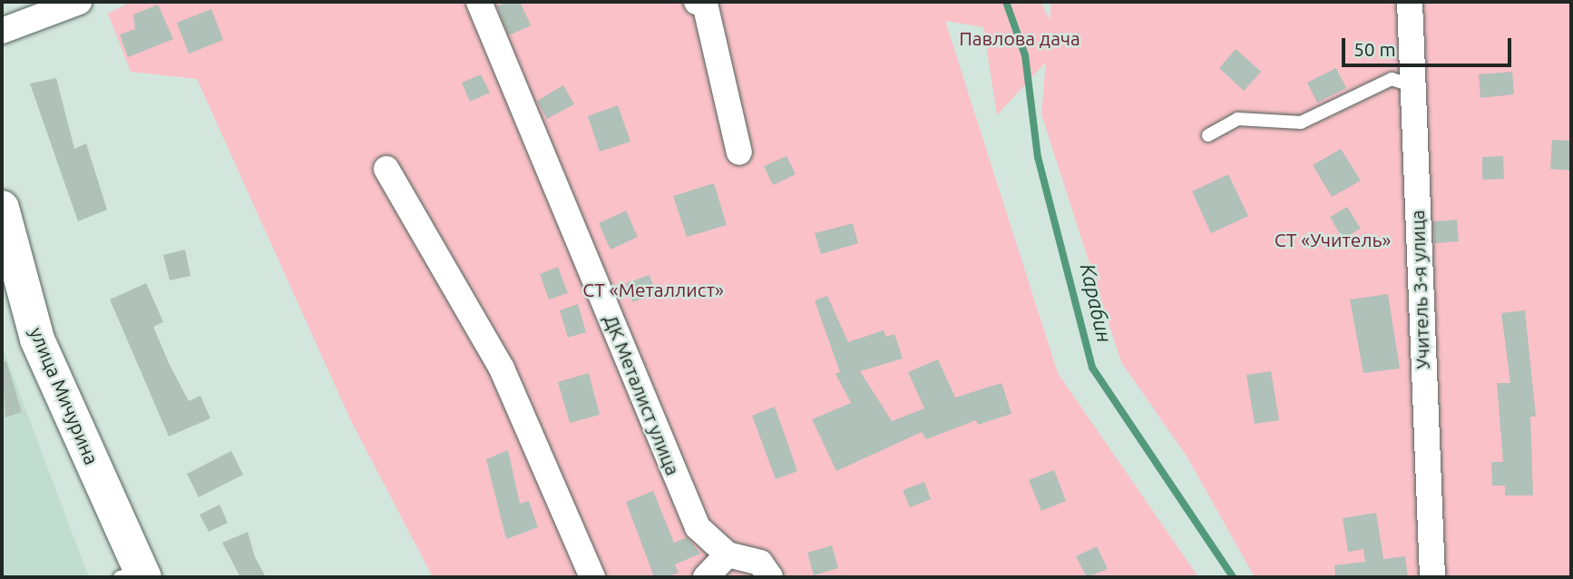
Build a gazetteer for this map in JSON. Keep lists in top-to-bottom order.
{
  "streets": {
    "street": ["Учитель 3-я улица", "ДК Металист улица", "улица Мичурина"]
  },
  "water": ["Карабин"],
  "parks": ["Павлова дача", "СТ «Учитель»", "СТ «Металлист»"],
  "scale_bar": "50 m"
}
